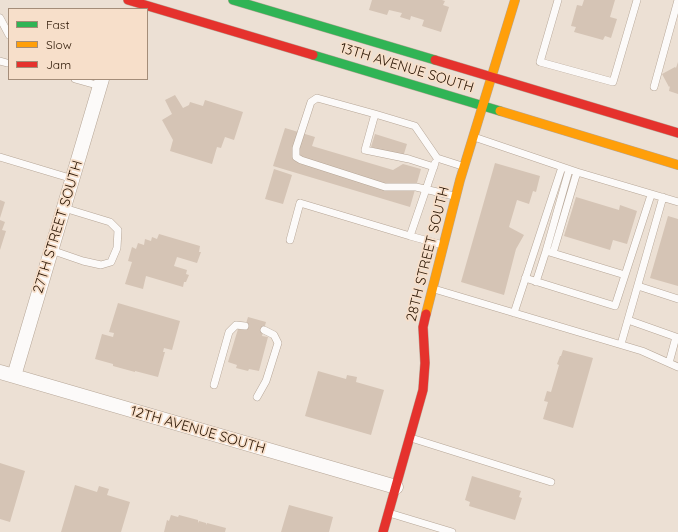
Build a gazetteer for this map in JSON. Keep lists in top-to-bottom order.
{
  "streets": {
    "main road": ["13TH AVENUE SOUTH", "28TH STREET SOUTH"],
    "street": ["27TH STREET SOUTH", "12TH AVENUE SOUTH"]
  },
  "crossings": [
    ["13TH AVENUE SOUTH", "28TH STREET SOUTH"],
    ["27TH STREET SOUTH", "12TH AVENUE SOUTH"],
    ["28TH STREET SOUTH", "12TH AVENUE SOUTH"]
  ],
  "legend": ["Fast", "Slow", "Jam"]
}
